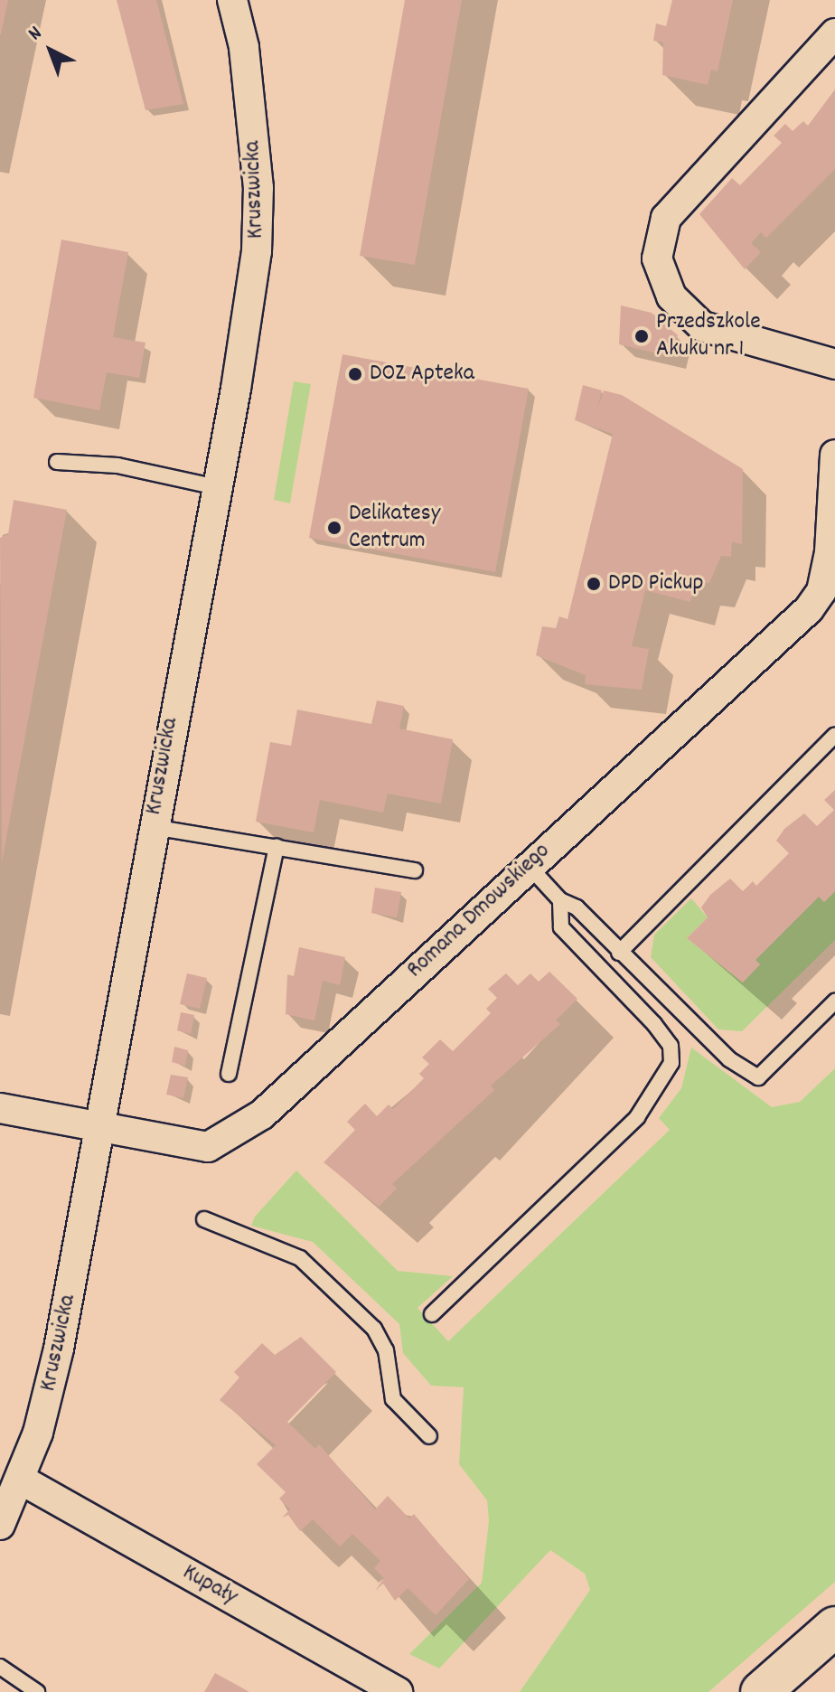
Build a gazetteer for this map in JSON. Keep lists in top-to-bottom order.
{
  "streets": {
    "street": ["Kruszwicka", "Romana Dmowskiego", "Kupały"]
  },
  "crossings": [
    ["Kruszwicka", "Romana Dmowskiego"],
    ["Kruszwicka", "Kupały"]
  ],
  "places": [
    "Przedszkole Akuku nr 1",
    "DOZ Apteka",
    "Delikatesy Centrum",
    "DPD Pickup"
  ],
  "north": "top left"
}
